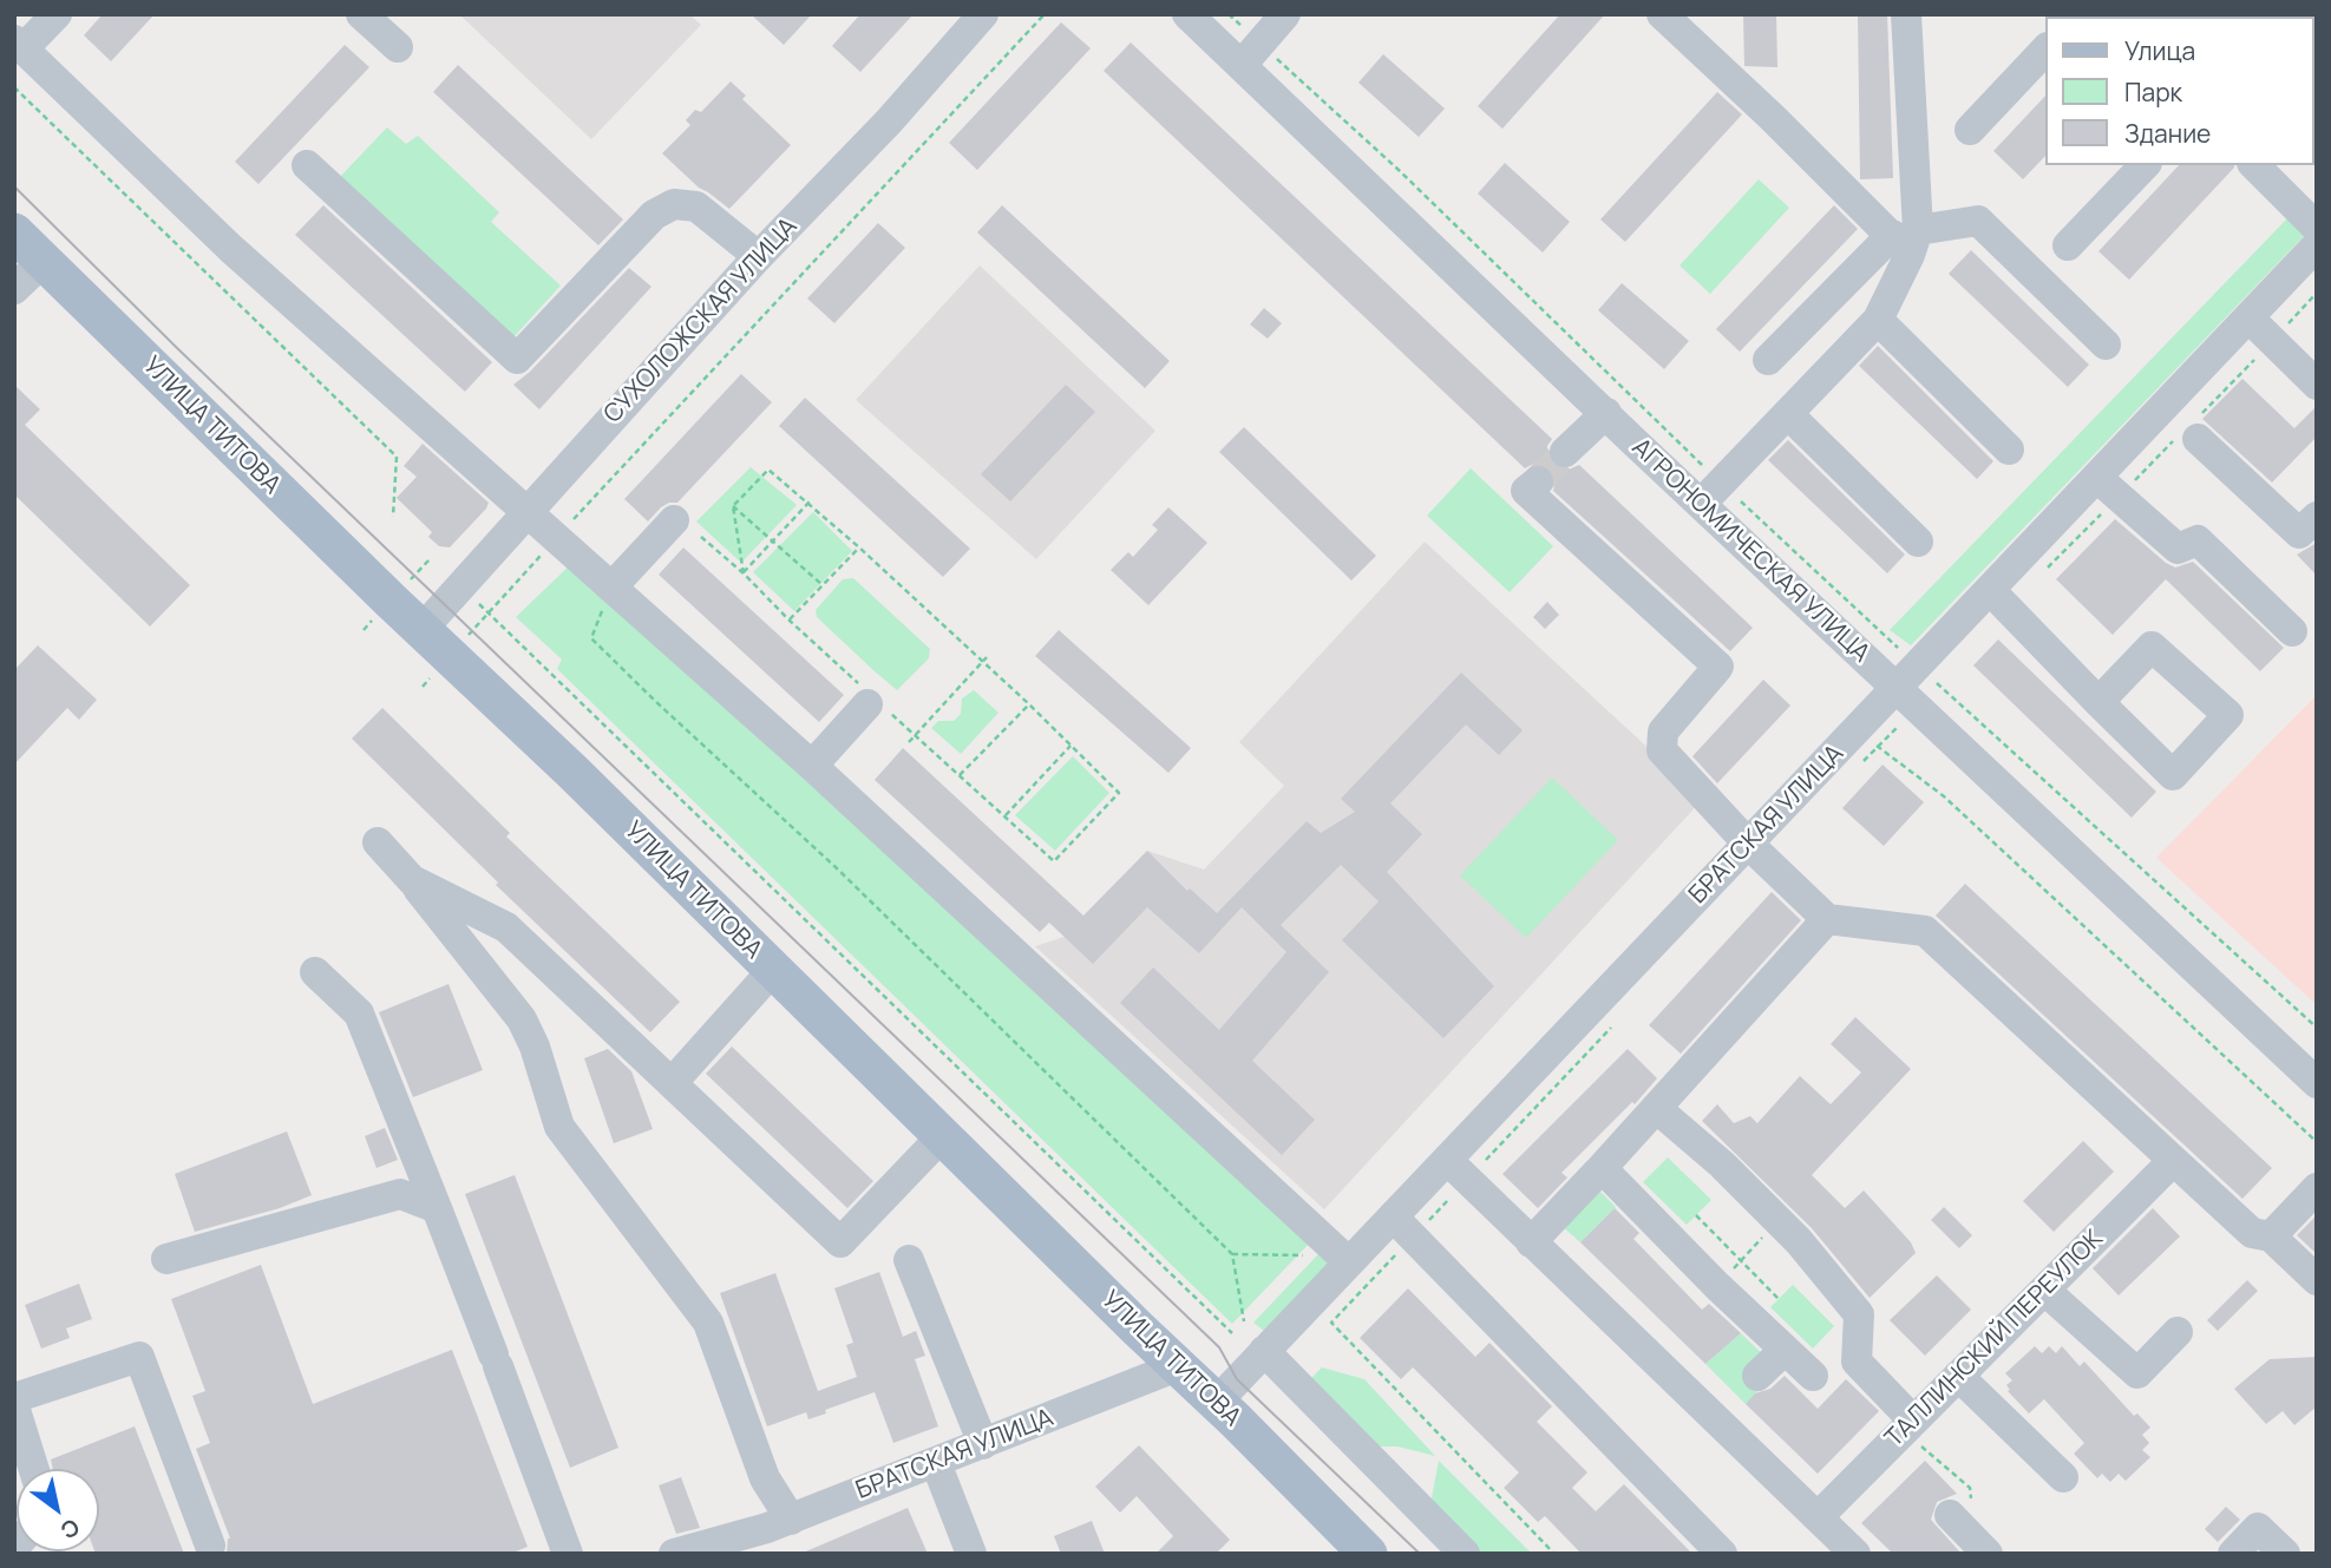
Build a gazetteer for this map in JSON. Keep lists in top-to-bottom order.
{
  "streets": {
    "main road": ["УЛИЦА ТИТОВА"],
    "street": [
      "СУХОЛОЖСКАЯ УЛИЦА",
      "АГРОНОМИЧЕСКАЯ УЛИЦА",
      "БРАТСКАЯ УЛИЦА",
      "ТАЛЛИНСКИЙ ПЕРЕУЛОК"
    ]
  },
  "crossings": [
    ["СУХОЛОЖСКАЯ УЛИЦА", "УЛИЦА ТИТОВА"],
    ["УЛИЦА ТИТОВА", "БРАТСКАЯ УЛИЦА"],
    ["АГРОНОМИЧЕСКАЯ УЛИЦА", "БРАТСКАЯ УЛИЦА"]
  ],
  "legend": ["Улица", "Парк", "Здание"],
  "north": "bottom right"
}
